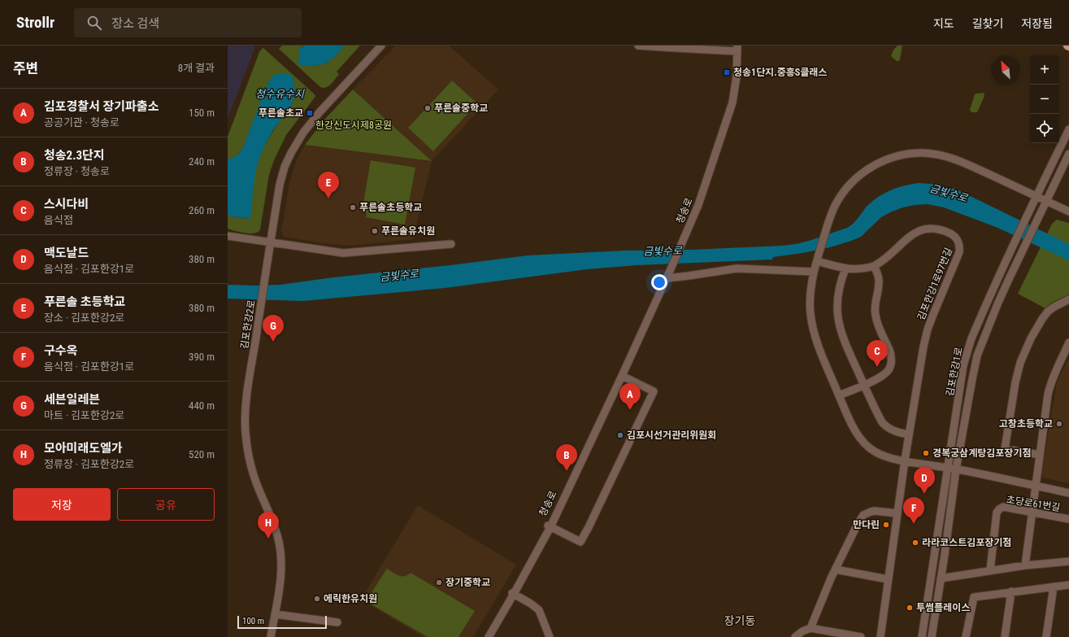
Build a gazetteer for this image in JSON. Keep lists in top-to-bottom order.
{
  "streets": {
    "street": [
      "청송로",
      "김포한강1로97번길",
      "김포한강2로",
      "김포한강1로",
      "초당로61번길"
    ]
  },
  "districts": ["장기동"],
  "water": ["청수유수지", "금빛수로"],
  "parks": ["한강신도시제8공원"],
  "places": {
    "transit": ["청송1단지.중흥S클래스", "푸른솔초교"],
    "other": [
      "푸른솔중학교",
      "푸른솔초등학교",
      "푸른솔유치원",
      "고창초등학교",
      "김포시선거관리위원회",
      "경복궁삼계탕김포장기점",
      "만다린",
      "라라코스트김포장기점",
      "장기중학교",
      "에릭한유치원",
      "투썸플레이스"
    ]
  },
  "scale_bar": "100 m",
  "north": "top left",
  "page": {
    "header": "Strollr",
    "search": "장소 검색",
    "nav": ["지도", "길찾기", "저장됨"],
    "heading": ["주변", "8개 결과"],
    "map_buttons": ["+", "−"],
    "list": [
      {
        "mark": "A",
        "name": "김포경찰서 장기파출소",
        "note": "공공기관 · 청송로",
        "value": "150 m"
      },
      {
        "mark": "B",
        "name": "청송2.3단지",
        "note": "정류장 · 청송로",
        "value": "240 m"
      },
      {
        "mark": "C",
        "name": "스시다비",
        "note": "음식점",
        "value": "260 m"
      },
      {
        "mark": "D",
        "name": "맥도날드",
        "note": "음식점 · 김포한강1로",
        "value": "380 m"
      },
      {
        "mark": "E",
        "name": "푸른솔 초등학교",
        "note": "장소 · 김포한강2로",
        "value": "380 m"
      },
      {
        "mark": "F",
        "name": "구수옥",
        "note": "음식점 · 김포한강1로",
        "value": "390 m"
      },
      {
        "mark": "G",
        "name": "세븐일레븐",
        "note": "마트 · 김포한강2로",
        "value": "440 m"
      },
      {
        "mark": "H",
        "name": "모아미래도엘가",
        "note": "정류장 · 김포한강2로",
        "value": "520 m"
      }
    ],
    "pins": [
      "E",
      "G",
      "C",
      "A",
      "B",
      "D",
      "F",
      "H"
    ],
    "buttons": ["저장", "공유"],
    "scale": "100 m"
  }
}
